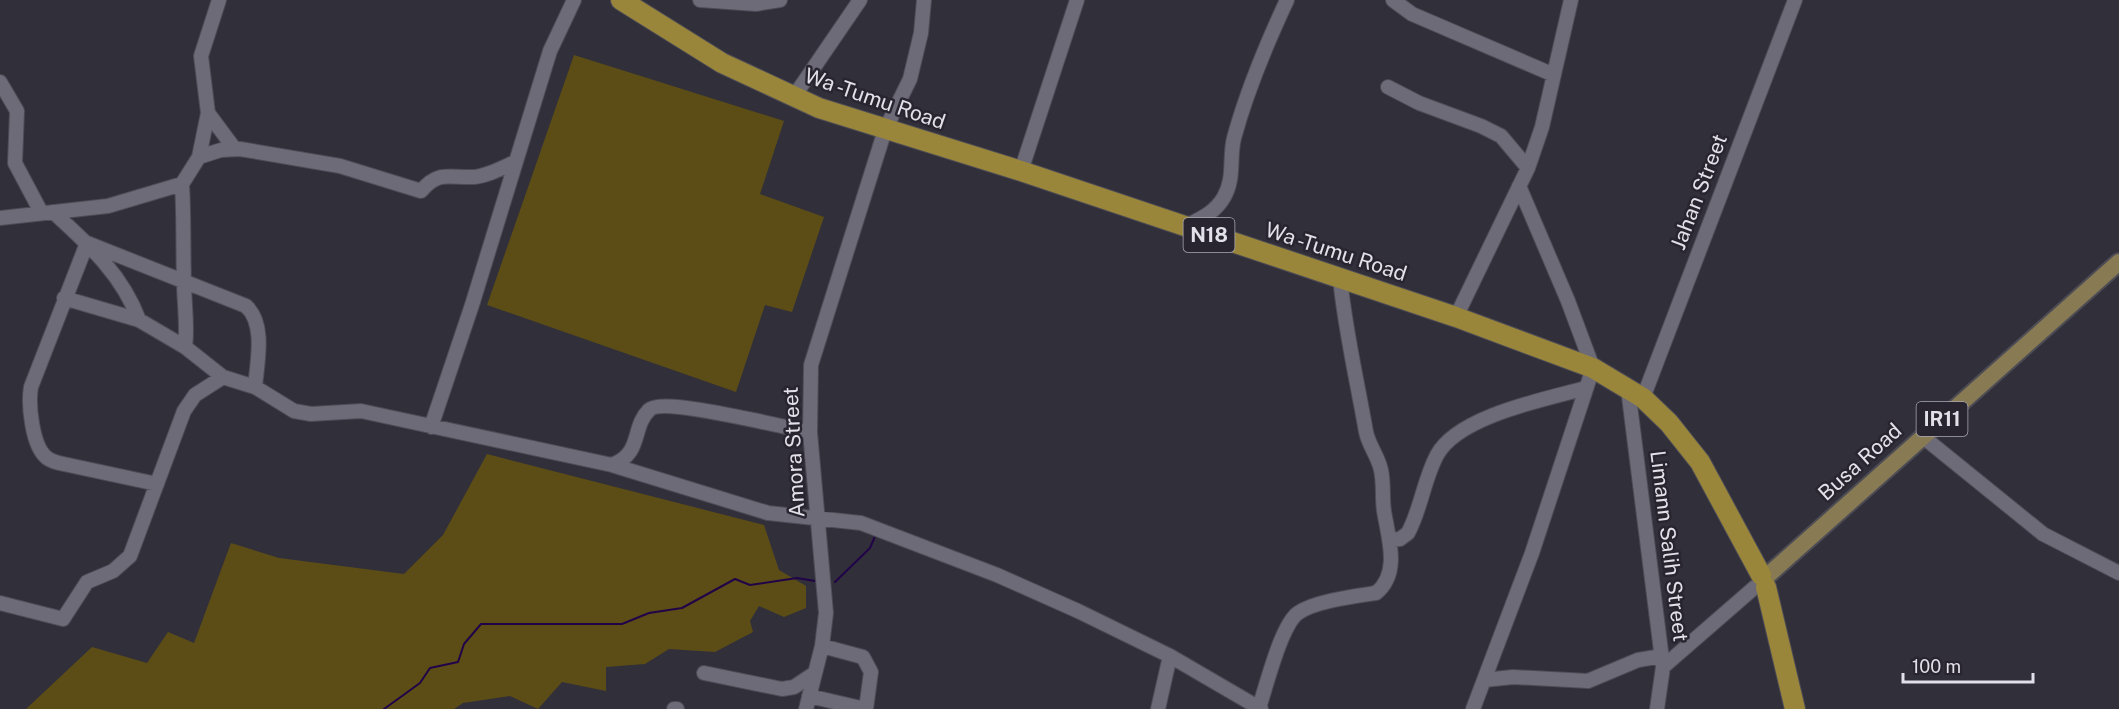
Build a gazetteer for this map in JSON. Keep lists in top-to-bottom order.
{
  "streets": {
    "highway": ["Wa -Tumu Road", "N18"],
    "main road": ["IR11", "Busa Road"],
    "street": ["Jahan Street", "Amora Street", "Limann Salih Street"]
  },
  "crossings": [
    ["Wa -Tumu Road", "Jahan Street"],
    ["Wa -Tumu Road", "N18"],
    ["Wa -Tumu Road", "Amora Street"],
    ["Wa -Tumu Road", "Busa Road"],
    ["Wa -Tumu Road", "Limann Salih Street"],
    ["Jahan Street", "Limann Salih Street"],
    ["N18", "Busa Road"]
  ],
  "scale_bar": "100 m"
}
